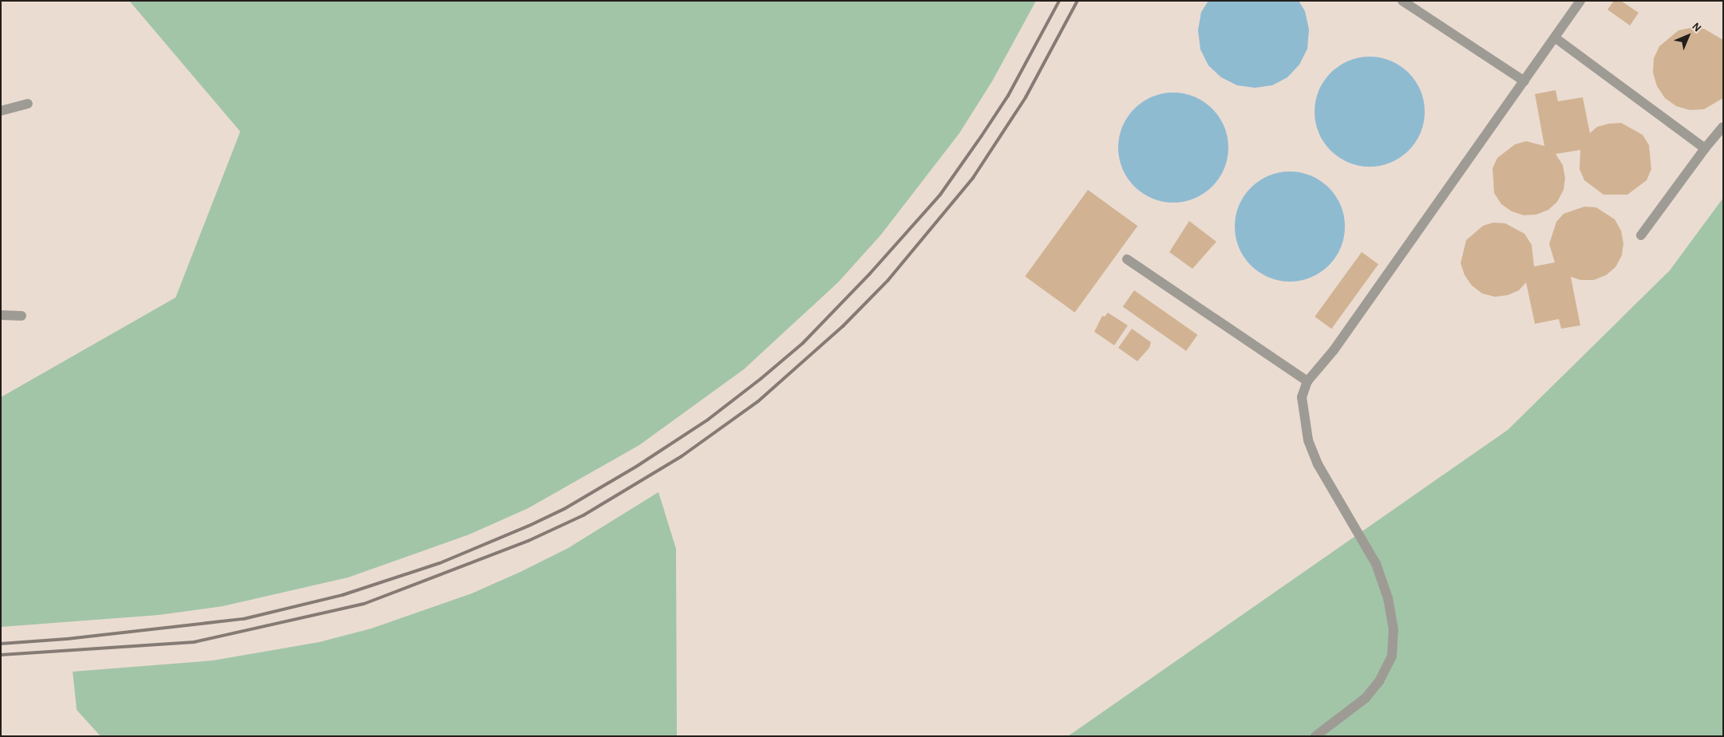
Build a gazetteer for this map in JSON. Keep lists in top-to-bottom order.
{
  "north": "top right"
}
